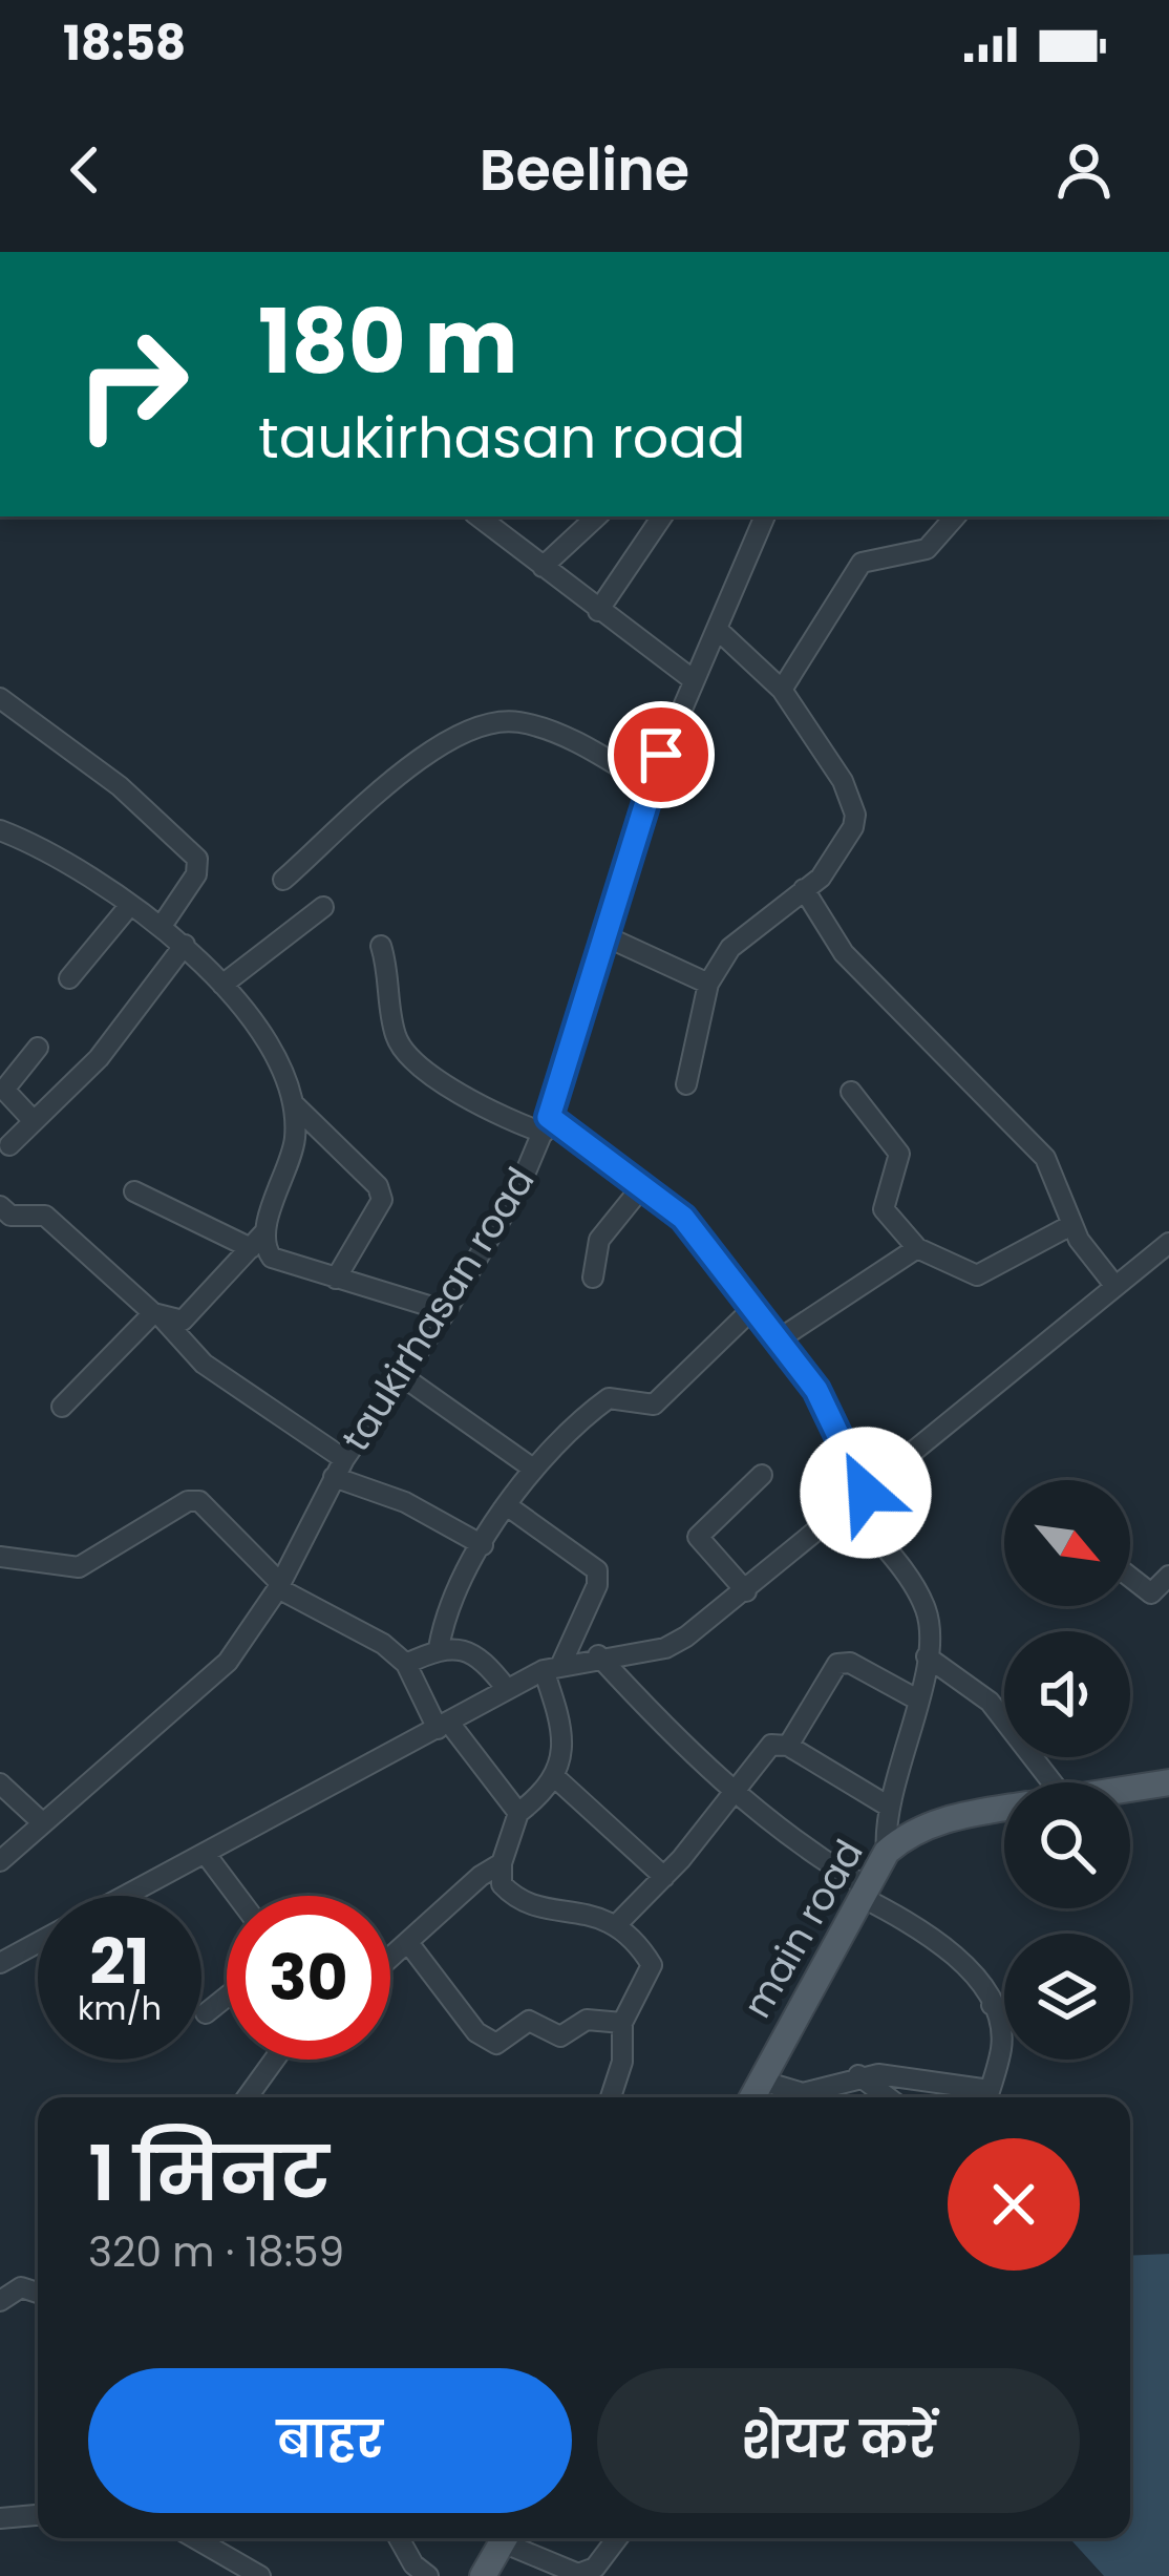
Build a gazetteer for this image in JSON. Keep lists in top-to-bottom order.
{
  "streets": {
    "main road": ["main road"],
    "street": ["taukirhasan road"]
  },
  "north": "bottom right",
  "page": {
    "status": "18:58",
    "header": "Beeline",
    "turn": ["180 m", "taukirhasan road"],
    "speed": "21 km/h",
    "limit": "30",
    "heading": ["1 मिनट", "320 m · 18:59"],
    "buttons": ["बाहर", "शेयर करें"]
  }
}
